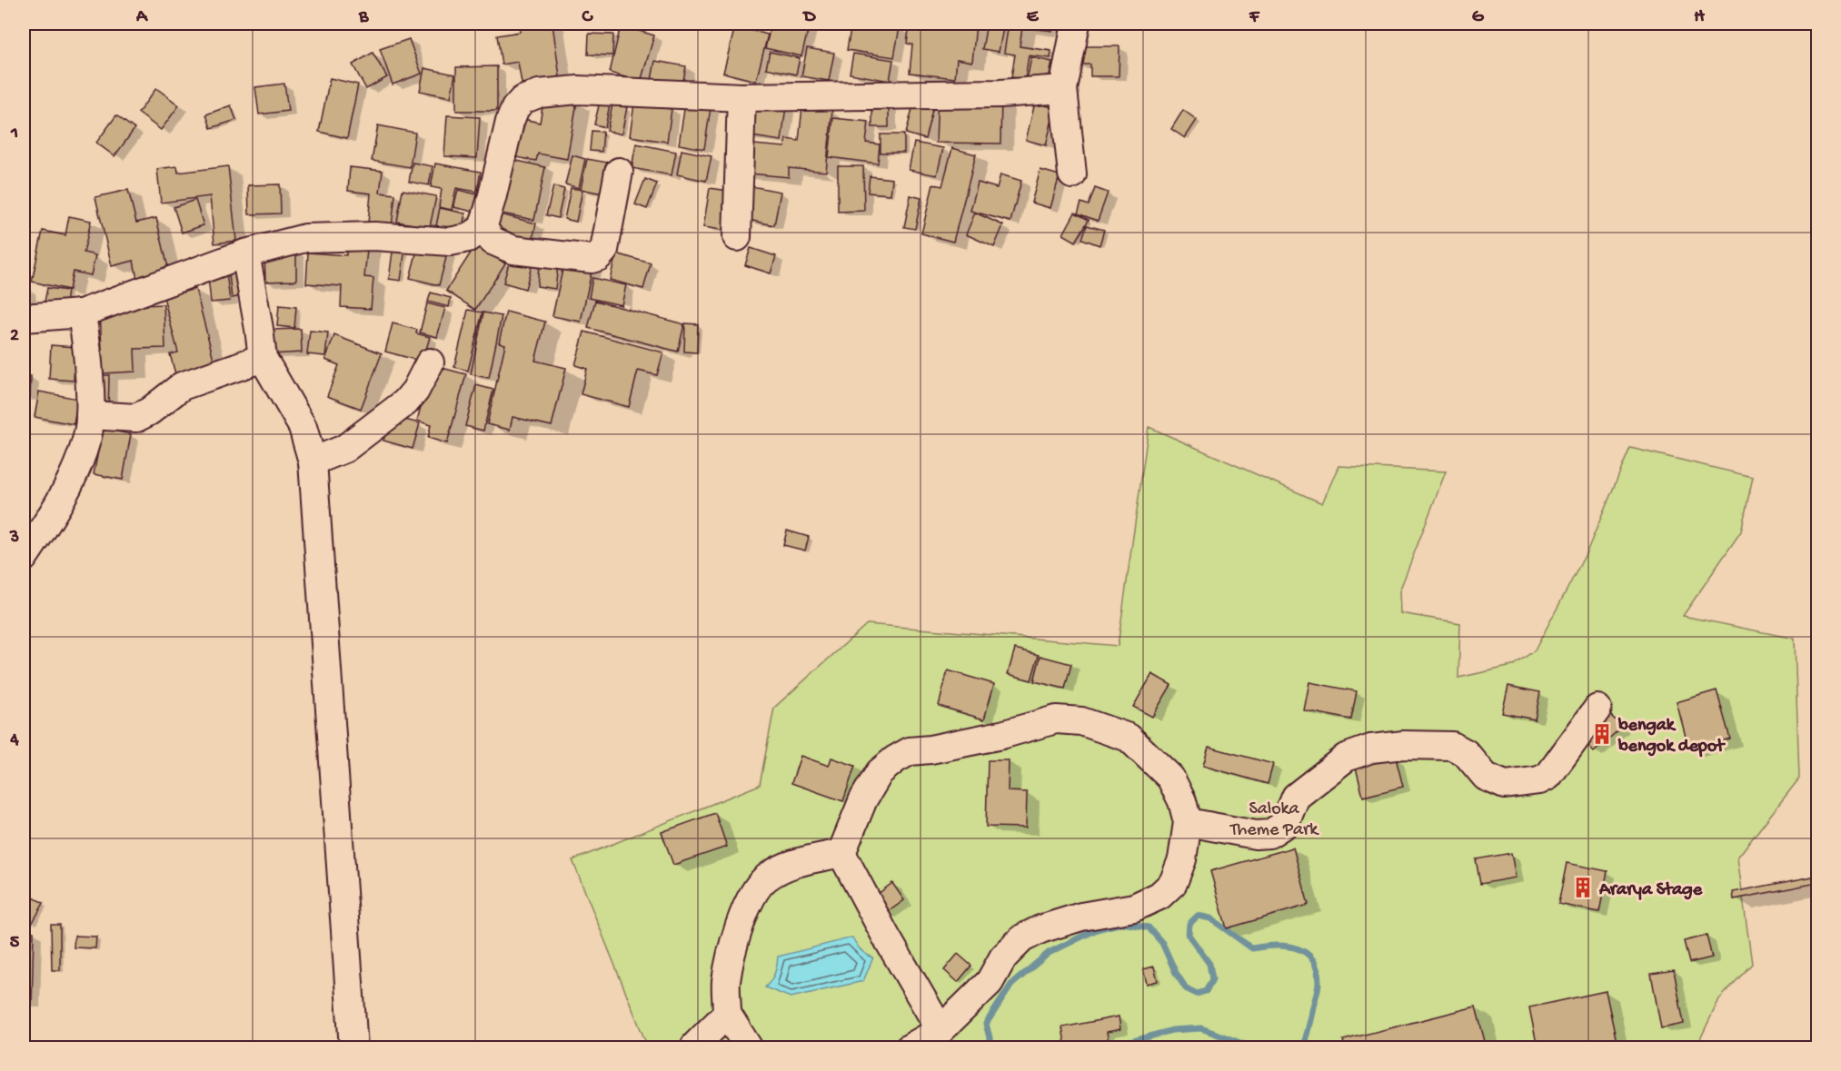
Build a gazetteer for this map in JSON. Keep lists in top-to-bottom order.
{
  "parks": ["Saloka Theme Park"],
  "places": {
    "building": ["bengak bengok depot", "Ararya Stage"]
  },
  "grid": {
    "columns": [
      "A",
      "B",
      "C",
      "D",
      "E",
      "F",
      "G",
      "H"
    ],
    "rows": [
      "1",
      "2",
      "3",
      "4",
      "5"
    ]
  }
}
